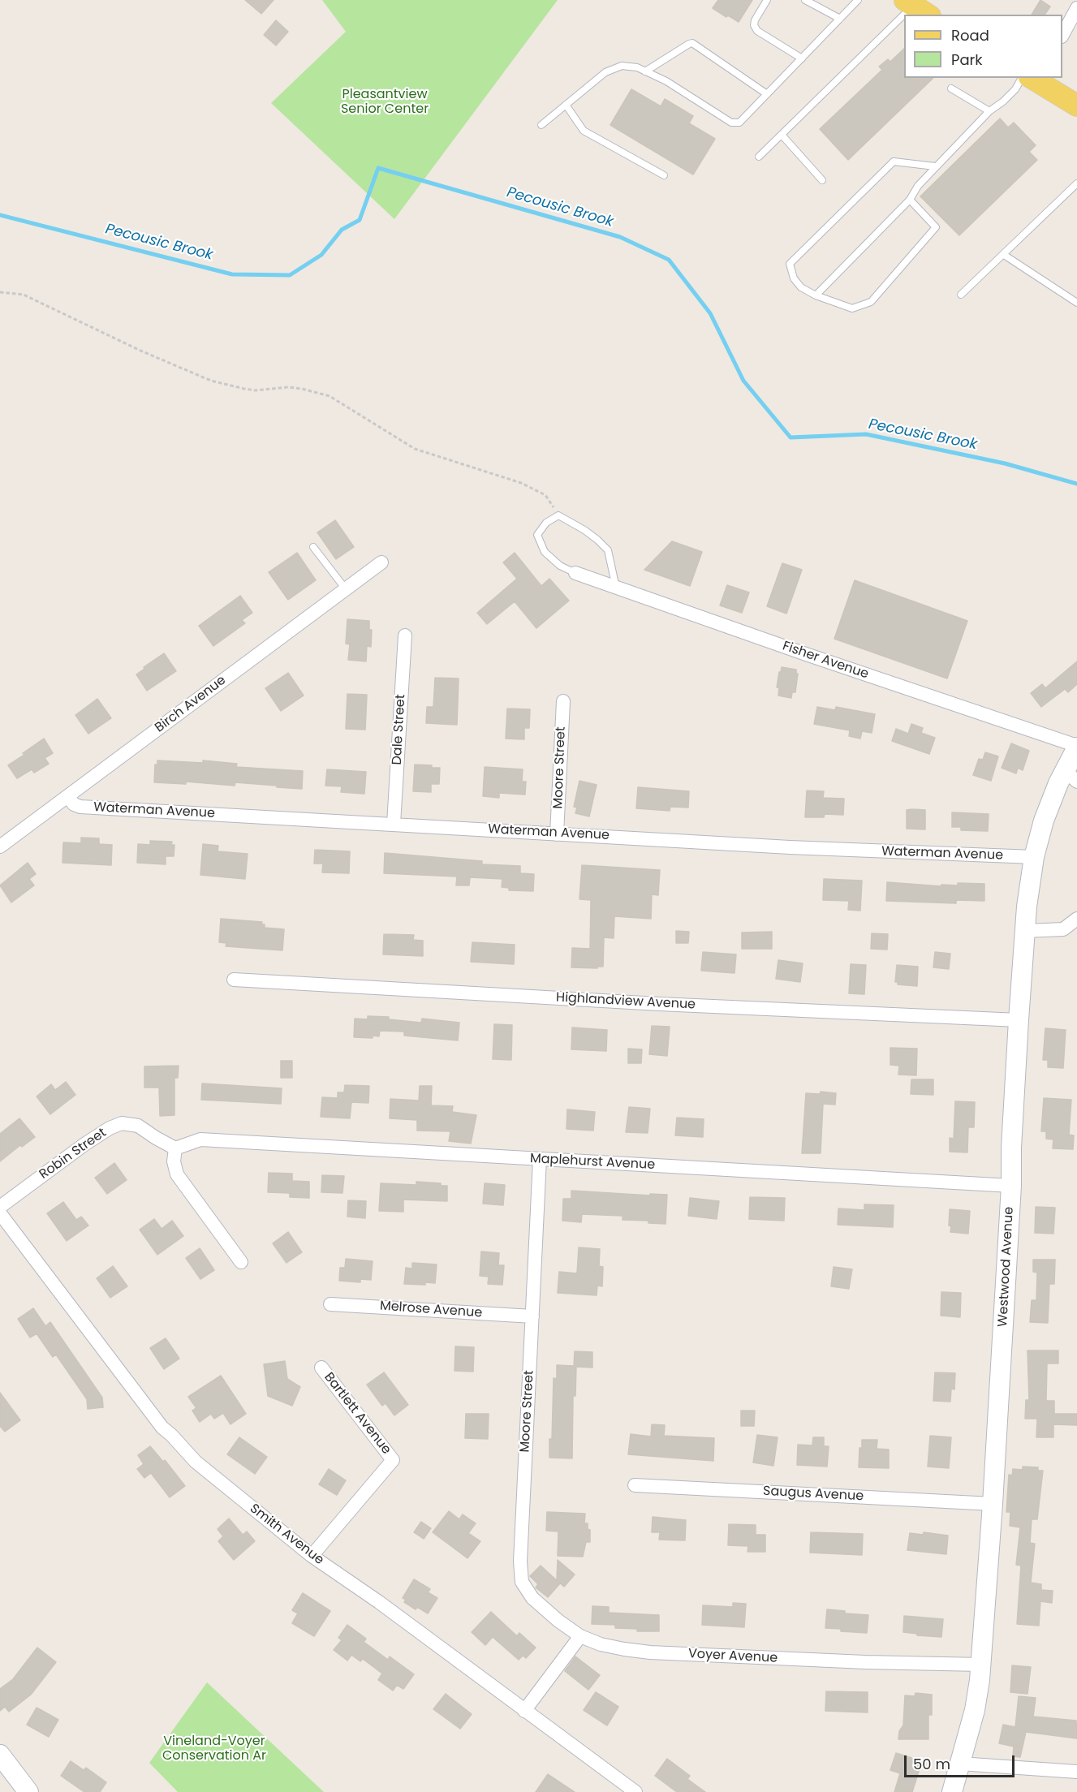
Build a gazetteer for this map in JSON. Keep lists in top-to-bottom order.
{
  "streets": {
    "street": [
      "Fisher Avenue",
      "Birch Avenue",
      "Dale Street",
      "Moore Street",
      "Waterman Avenue",
      "Highlandview Avenue",
      "Robin Street",
      "Maplehurst Avenue",
      "Westwood Avenue",
      "Melrose Avenue",
      "Bartlett Avenue",
      "Saugus Avenue",
      "Smith Avenue",
      "Voyer Avenue"
    ]
  },
  "crossings": [
    ["Fisher Avenue", "Westwood Avenue"],
    ["Birch Avenue", "Waterman Avenue"],
    ["Dale Street", "Waterman Avenue"],
    ["Moore Street", "Waterman Avenue"],
    ["Moore Street", "Maplehurst Avenue"],
    ["Moore Street", "Melrose Avenue"],
    ["Moore Street", "Voyer Avenue"],
    ["Waterman Avenue", "Westwood Avenue"],
    ["Highlandview Avenue", "Westwood Avenue"],
    ["Robin Street", "Maplehurst Avenue"],
    ["Maplehurst Avenue", "Westwood Avenue"],
    ["Westwood Avenue", "Saugus Avenue"],
    ["Westwood Avenue", "Voyer Avenue"],
    ["Bartlett Avenue", "Smith Avenue"]
  ],
  "water": ["Pecousic Brook"],
  "parks": ["Pleasantview Senior Center", "Vineland-Voyer Conservation Ar"],
  "legend": ["Road", "Park"],
  "scale_bar": "50 m"
}
